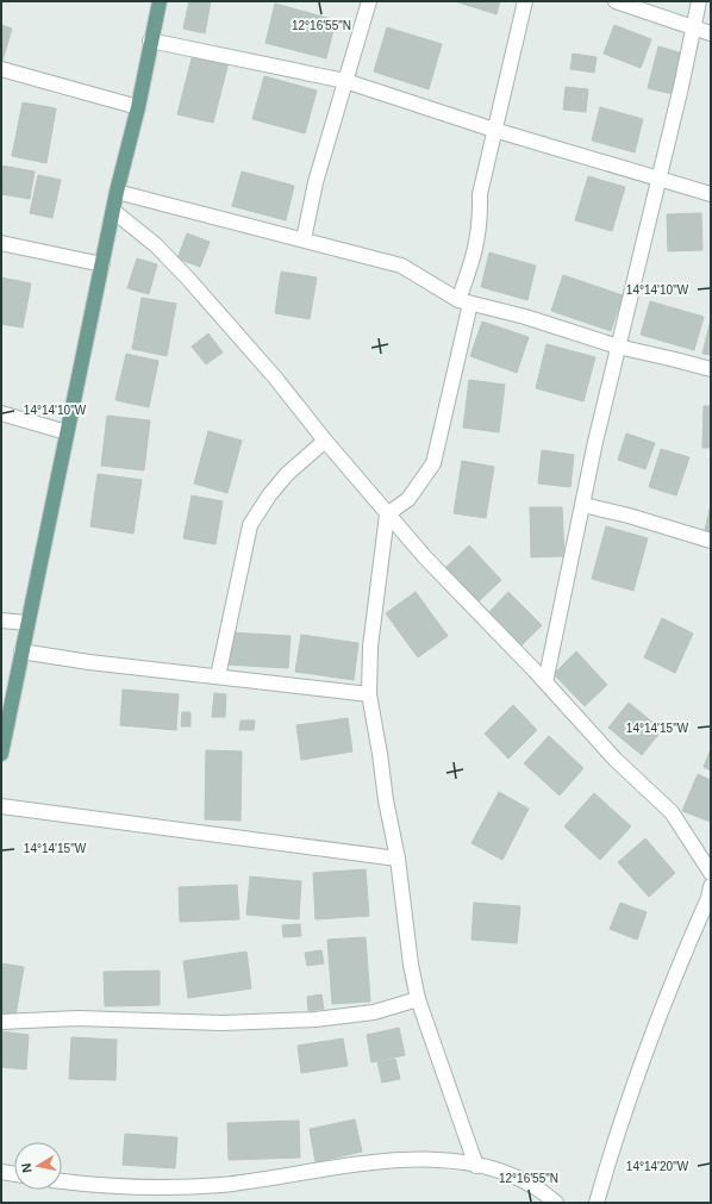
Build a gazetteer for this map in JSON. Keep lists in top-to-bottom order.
{
  "north": "left",
  "coordinates": [
    "12°16'55\"N",
    "14°14'10\"W",
    "14°14'15\"W",
    "14°14'20\"W"
  ]
}
